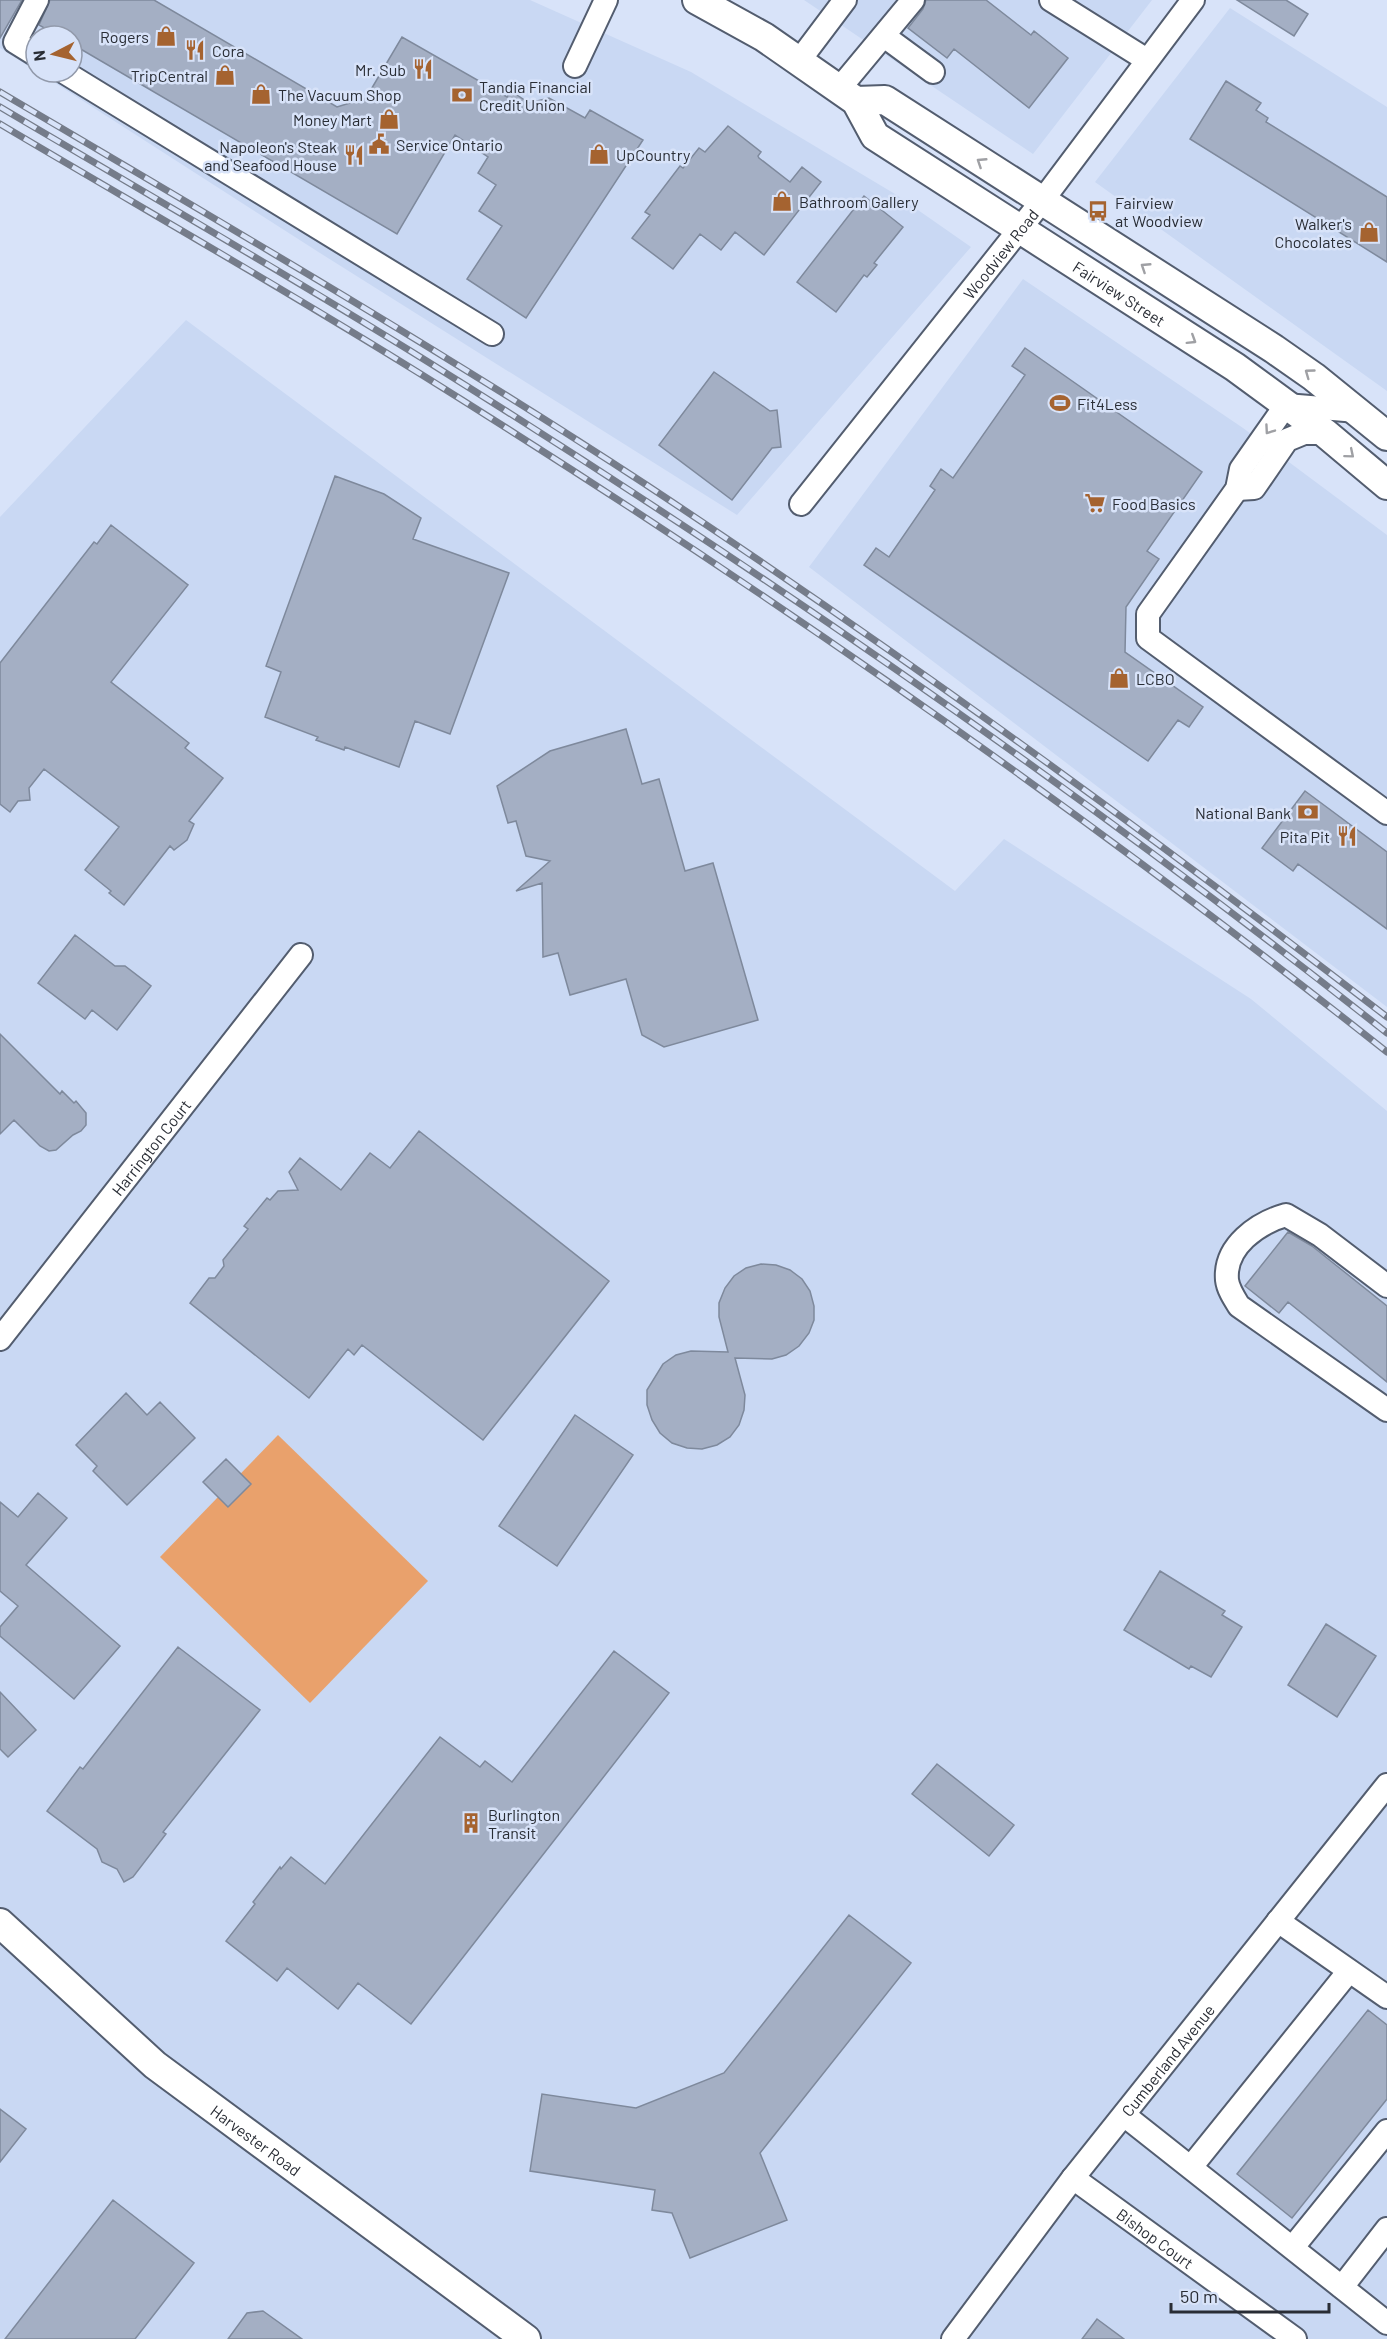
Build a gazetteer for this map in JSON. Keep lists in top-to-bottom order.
{
  "streets": {
    "main road": ["Fairview Street", "Harvester Road"],
    "street": [
      "Woodview Road",
      "Harrington Court",
      "Cumberland Avenue",
      "Bishop Court"
    ]
  },
  "crossings": [
    ["Woodview Road", "Fairview Street"],
    ["Cumberland Avenue", "Bishop Court"]
  ],
  "places": {
    "shop": [
      "Rogers",
      "TripCentral",
      "The Vacuum Shop",
      "Money Mart",
      "UpCountry",
      "Bathroom Gallery",
      "Walker's Chocolates",
      "LCBO"
    ],
    "restaurant": [
      "Cora",
      "Mr. Sub",
      "Napoleon's Steak and Seafood House",
      "Pita Pit"
    ],
    "bank": ["Tandia Financial Credit Union", "National Bank"],
    "public building": ["Service Ontario"],
    "bus stop": ["Fairview at Woodview"],
    "sports": ["Fit4Less"],
    "supermarket": ["Food Basics"],
    "building": ["Burlington Transit"]
  },
  "scale_bar": "50 m",
  "north": "left"
}
